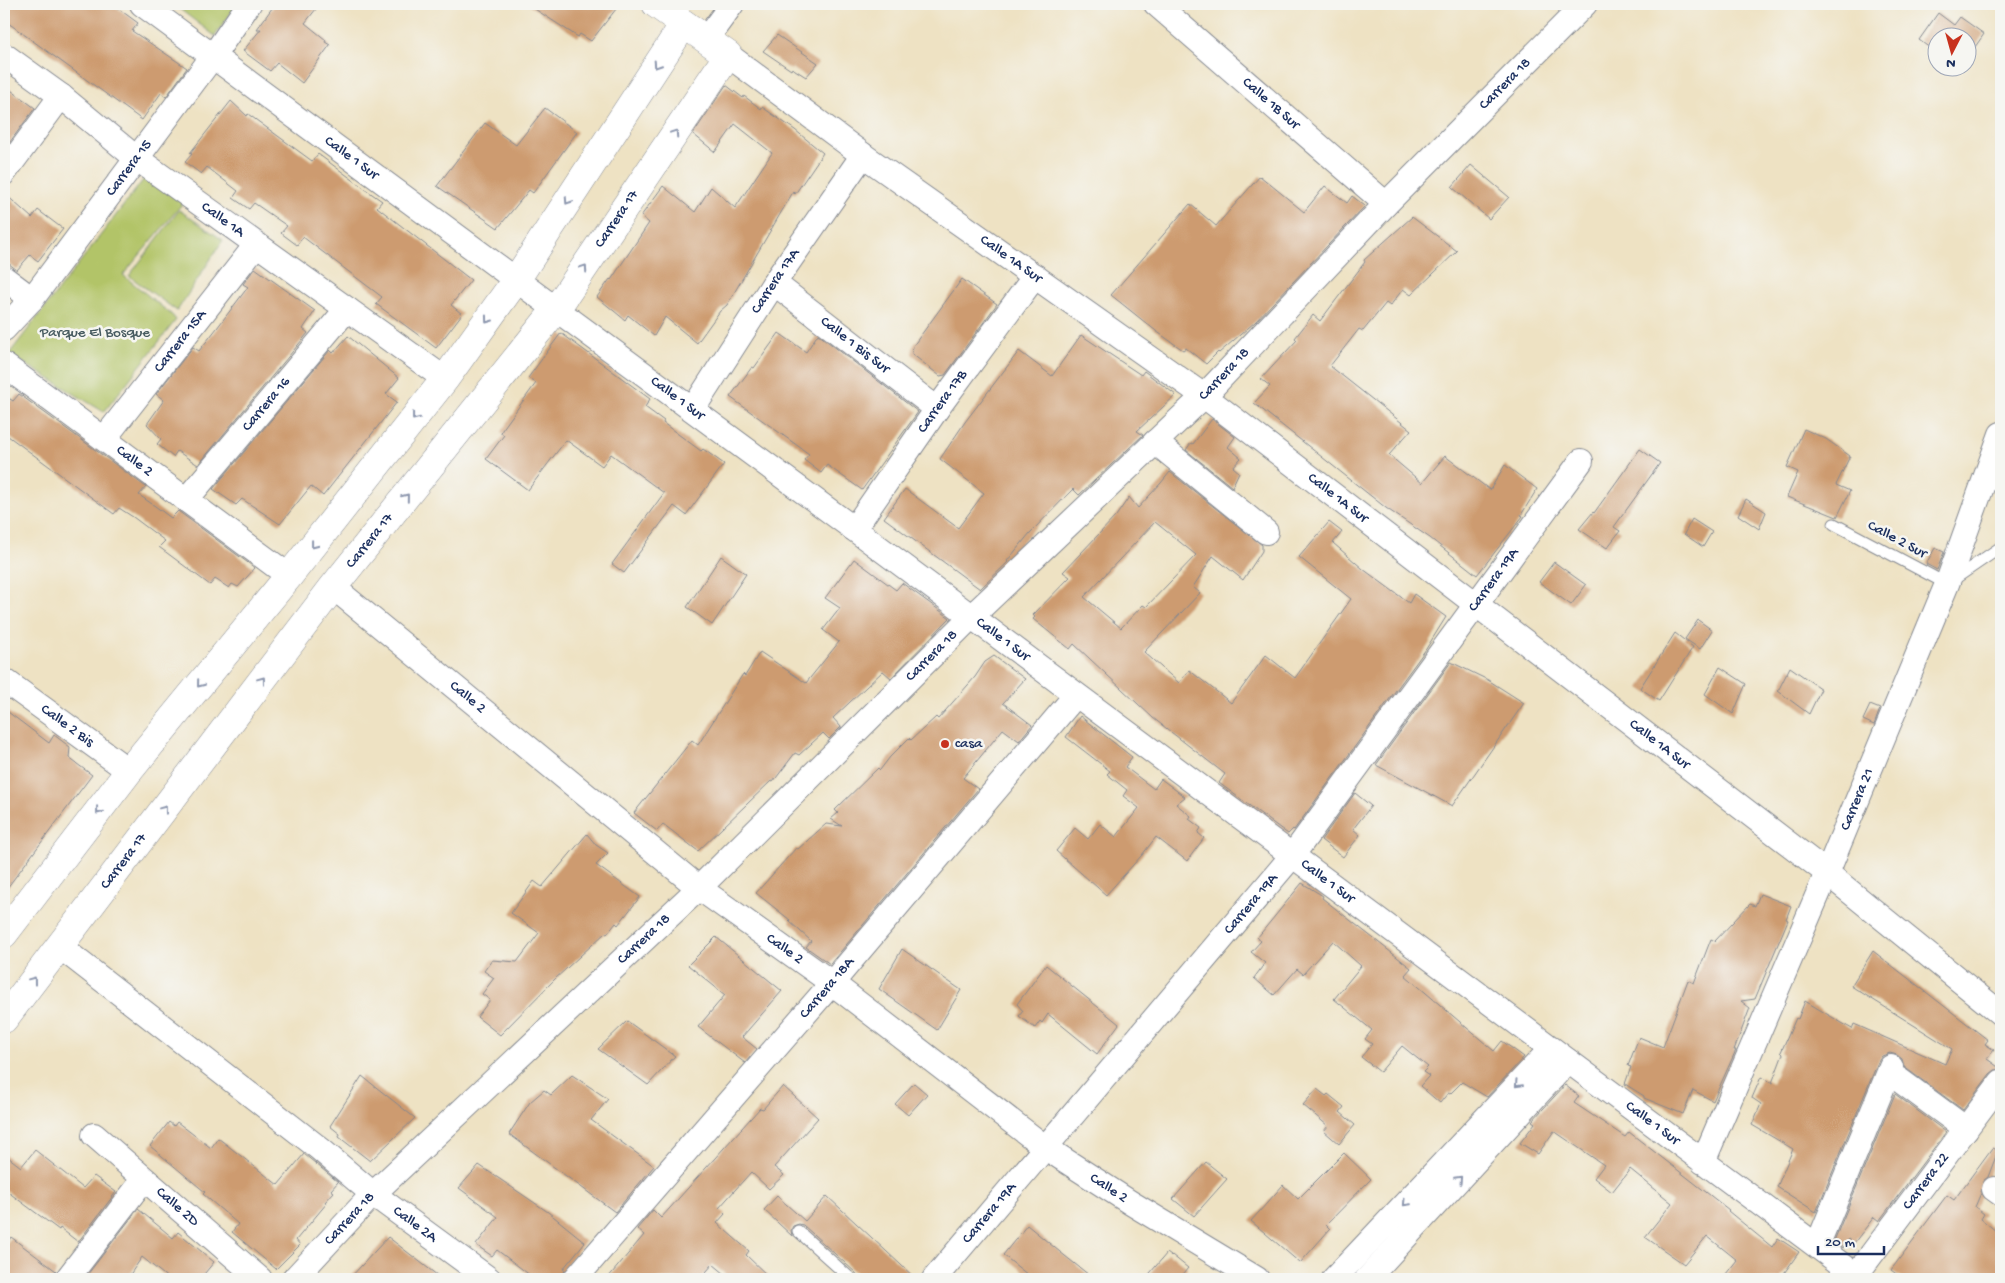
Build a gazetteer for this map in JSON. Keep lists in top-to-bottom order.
{
  "streets": {
    "street": [
      "Carrera 18",
      "Calle 1B Sur",
      "Calle 1 Sur",
      "Carrera 15",
      "Carrera 17",
      "Calle 1A",
      "Calle 1A Sur",
      "Carrera 17A",
      "Carrera 15A",
      "Calle 1 Bis Sur",
      "Carrera 17B",
      "Carrera 16",
      "Calle 2",
      "Carrera 19A",
      "Calle 2 Bis",
      "Carrera 21",
      "Carrera 18A",
      "Carrera 22",
      "Calle 2D",
      "Calle 2A"
    ],
    "lane": ["Calle 2 Sur"]
  },
  "crossings": [
    ["Carrera 18", "Calle 1B Sur"],
    ["Carrera 18", "Calle 1 Sur"],
    ["Carrera 18", "Calle 1A Sur"],
    ["Carrera 18", "Calle 2"],
    ["Carrera 18", "Calle 2A"],
    ["Calle 1 Sur", "Carrera 15"],
    ["Calle 1 Sur", "Carrera 17"],
    ["Calle 1 Sur", "Carrera 17A"],
    ["Calle 1 Sur", "Carrera 17B"],
    ["Calle 1 Sur", "Carrera 19A"],
    ["Calle 1 Sur", "Carrera 21"],
    ["Calle 1 Sur", "Carrera 18A"],
    ["Calle 1 Sur", "Carrera 22"],
    ["Carrera 15", "Calle 1A"],
    ["Carrera 17", "Calle 1A Sur"],
    ["Carrera 17", "Calle 2"],
    ["Carrera 17", "Calle 2A"],
    ["Calle 1A", "Carrera 15A"],
    ["Calle 1A", "Carrera 16"],
    ["Calle 1A Sur", "Carrera 17A"],
    ["Calle 1A Sur", "Carrera 17B"],
    ["Calle 1A Sur", "Carrera 19A"],
    ["Calle 1A Sur", "Carrera 21"],
    ["Carrera 17A", "Calle 1 Bis Sur"],
    ["Carrera 15A", "Calle 2"],
    ["Calle 1 Bis Sur", "Carrera 17B"],
    ["Carrera 16", "Calle 2"],
    ["Calle 2", "Carrera 19A"],
    ["Calle 2", "Carrera 18A"],
    ["Calle 2 Sur", "Carrera 21"]
  ],
  "parks": ["Parque El Bosque"],
  "places": ["casa"],
  "scale_bar": "20 m",
  "north": "bottom"
}
